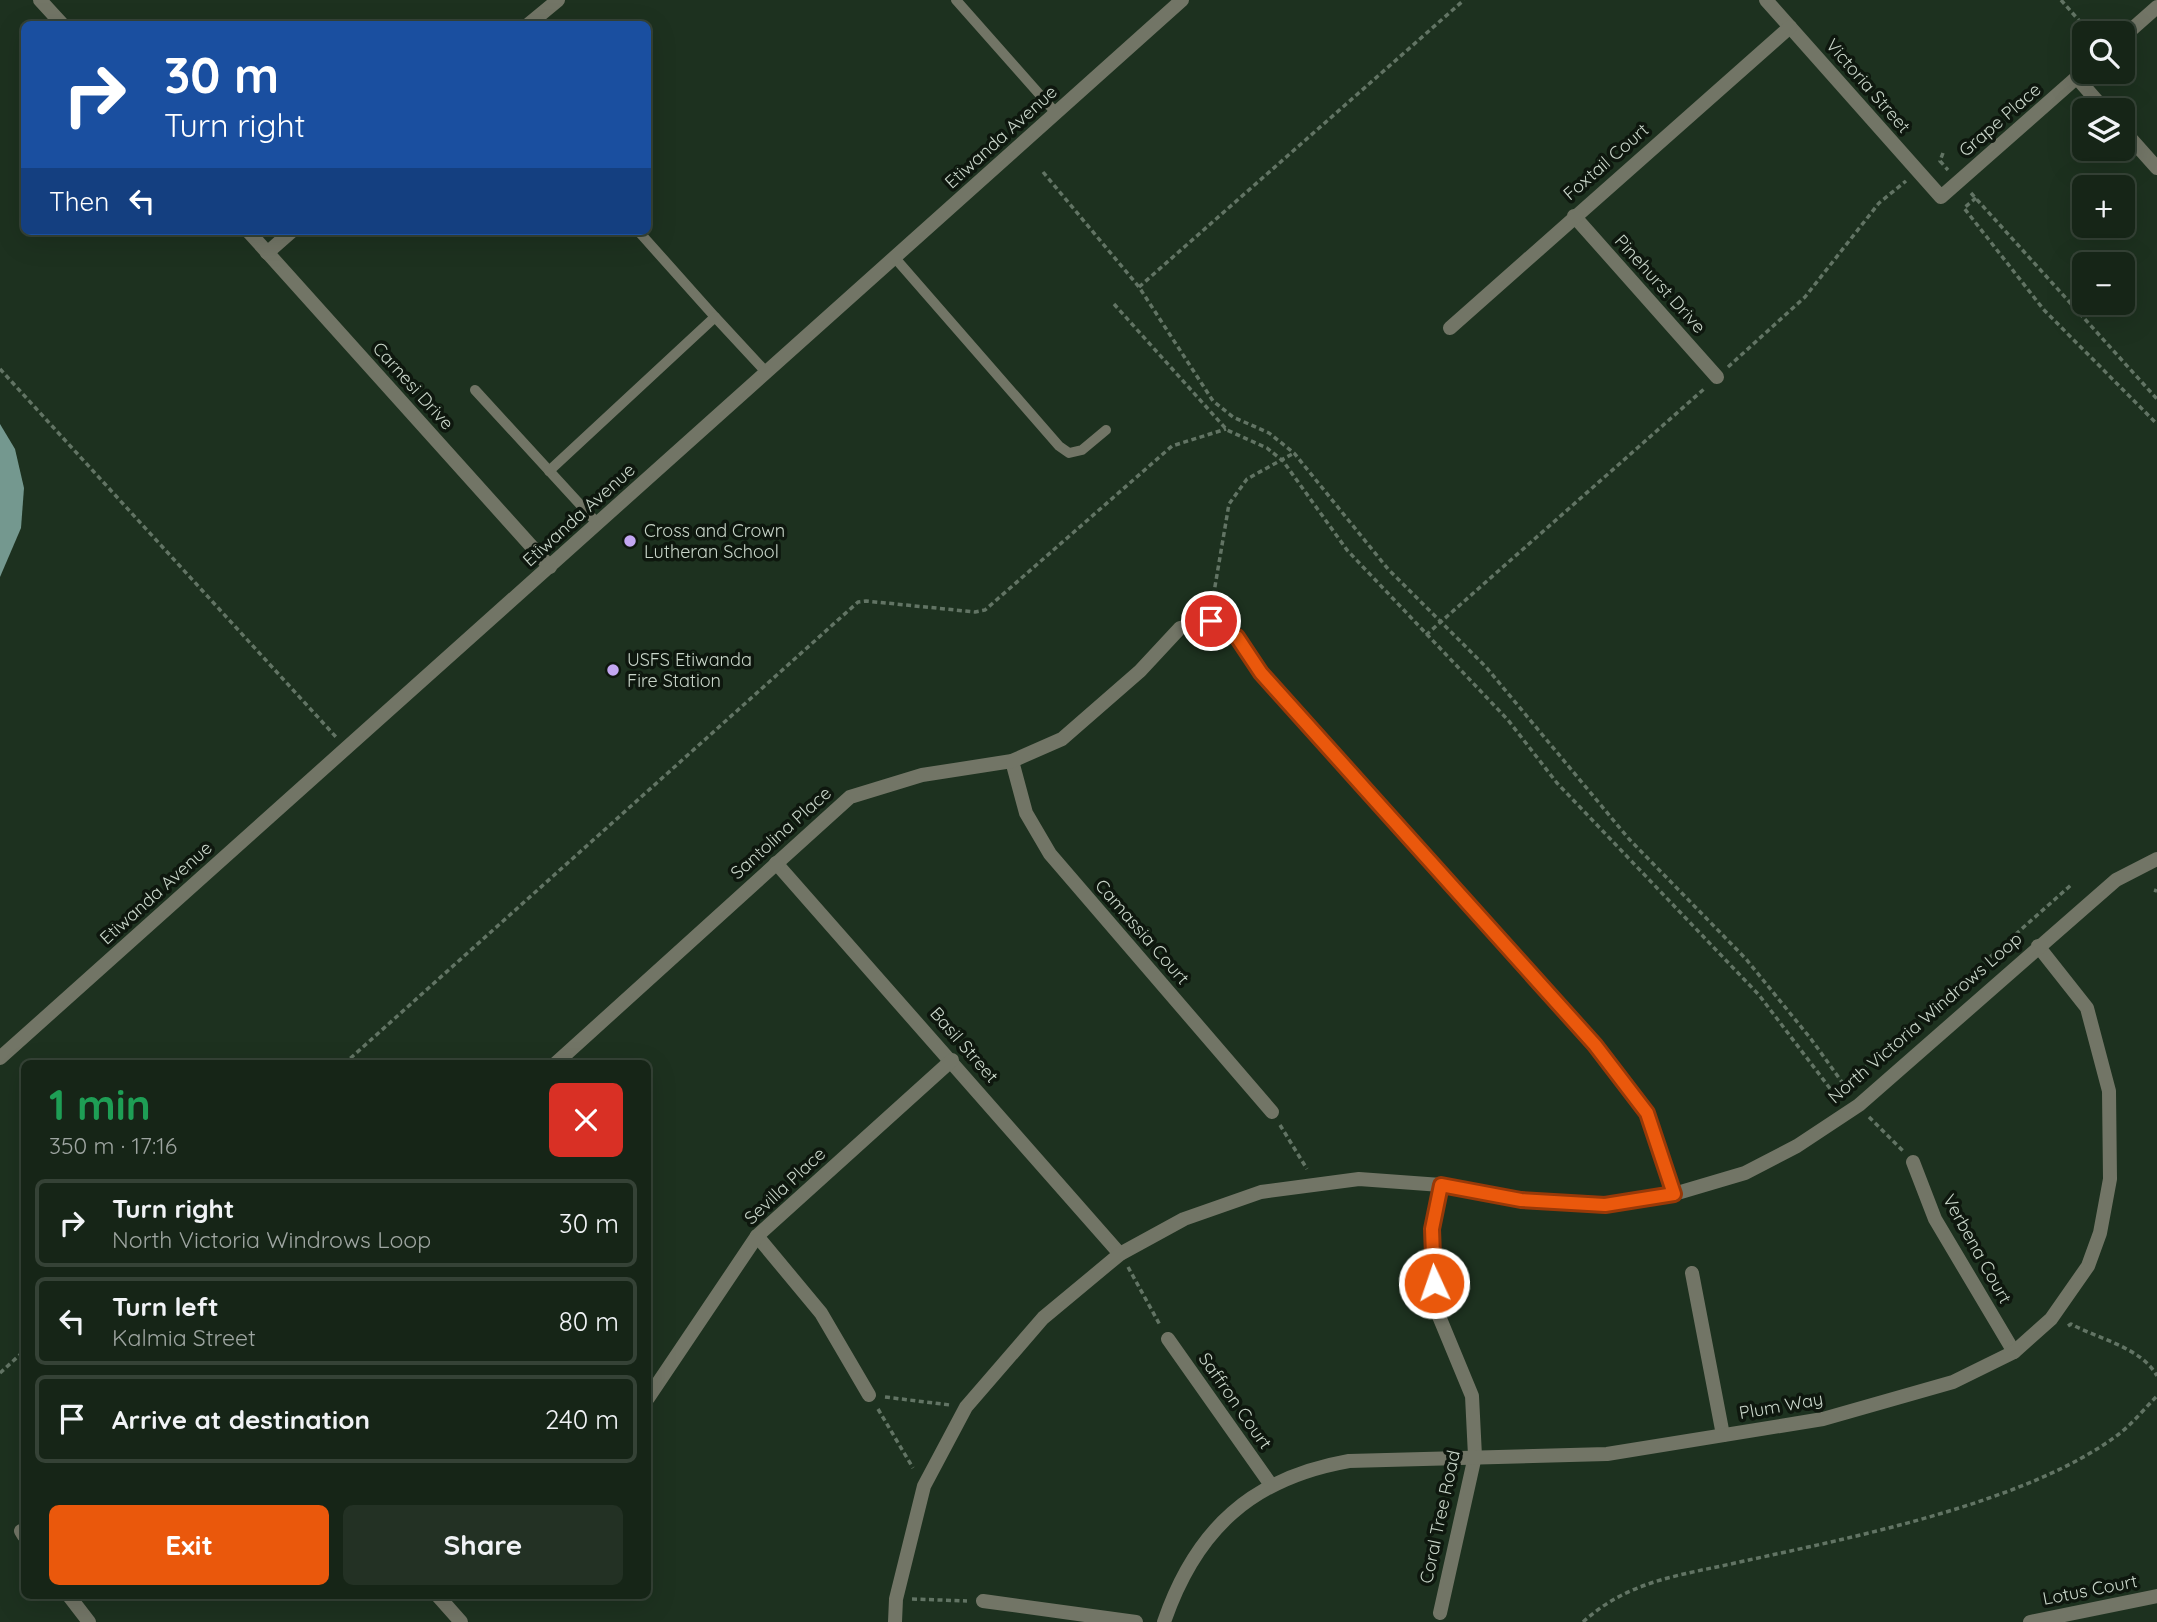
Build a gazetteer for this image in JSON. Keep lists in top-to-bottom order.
{
  "streets": {
    "street": [
      "Victoria Street",
      "Grape Place",
      "Etiwanda Avenue",
      "Foxtail Court",
      "Pinehurst Drive",
      "Carnesi Drive",
      "Santolina Place",
      "Camassia Court",
      "North Victoria Windrows Loop",
      "Basil Street",
      "Sevilla Place",
      "Verbena Court",
      "Saffron Court",
      "Plum Way",
      "Coral Tree Road",
      "Lotus Court"
    ]
  },
  "crossings": [
    ["Victoria Street", "Grape Place"],
    ["Victoria Street", "Foxtail Court"],
    ["Etiwanda Avenue", "Carnesi Drive"],
    ["Foxtail Court", "Pinehurst Drive"],
    ["Santolina Place", "Camassia Court"],
    ["Santolina Place", "Basil Street"],
    ["North Victoria Windrows Loop", "Basil Street"],
    ["North Victoria Windrows Loop", "Plum Way"],
    ["North Victoria Windrows Loop", "Coral Tree Road"],
    ["Basil Street", "Sevilla Place"],
    ["Verbena Court", "Plum Way"],
    ["Saffron Court", "Plum Way"],
    ["Plum Way", "Coral Tree Road"]
  ],
  "places": ["Cross and Crown Lutheran School", "USFS Etiwanda Fire Station"],
  "page": {
    "map_buttons": ["+", "−"],
    "turn": ["30 m", "Turn right"],
    "then": "Then",
    "heading": ["1 min", "350 m · 17:16"],
    "list": [
      {
        "name": "Turn right",
        "note": "North Victoria Windrows Loop",
        "value": "30 m"
      },
      {
        "name": "Turn left",
        "note": "Kalmia Street",
        "value": "80 m"
      },
      {
        "name": "Arrive at destination",
        "value": "240 m"
      }
    ],
    "buttons": ["Exit", "Share"]
  }
}
